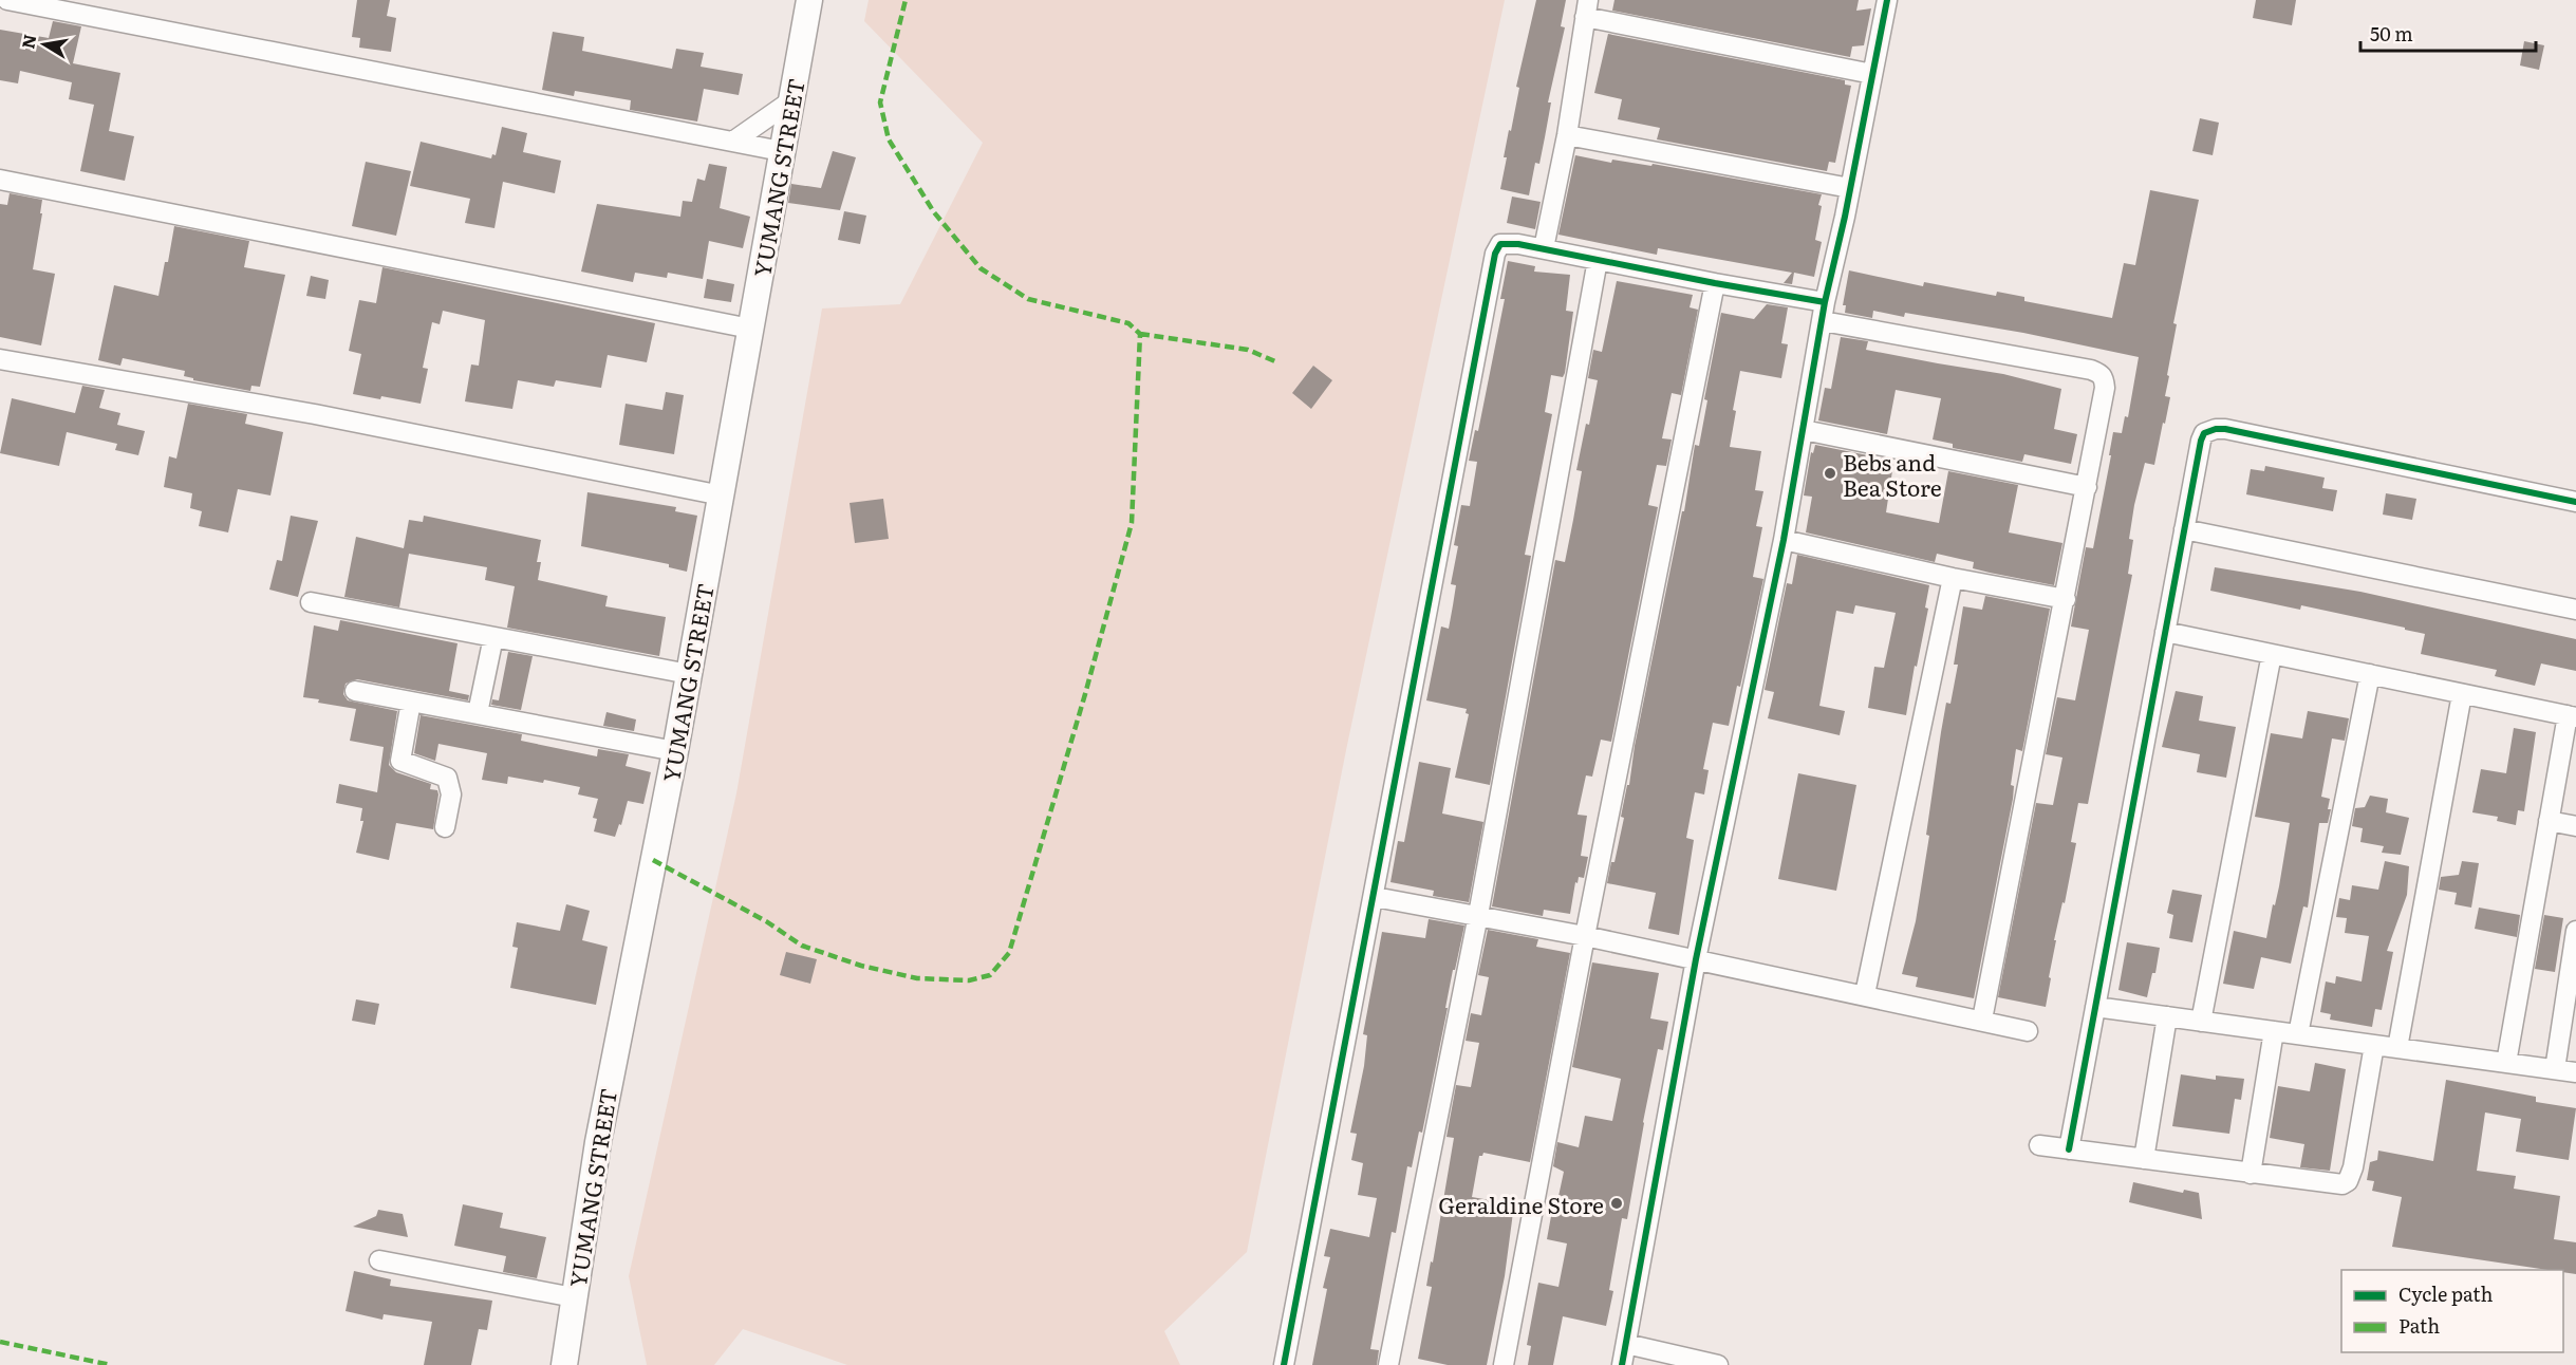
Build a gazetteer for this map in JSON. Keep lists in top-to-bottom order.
{
  "streets": {
    "main road": ["YUMANG STREET"]
  },
  "places": ["Bebs and Bea Store", "Geraldine Store"],
  "legend": ["Cycle path", "Path"],
  "scale_bar": "50 m",
  "north": "left"
}
